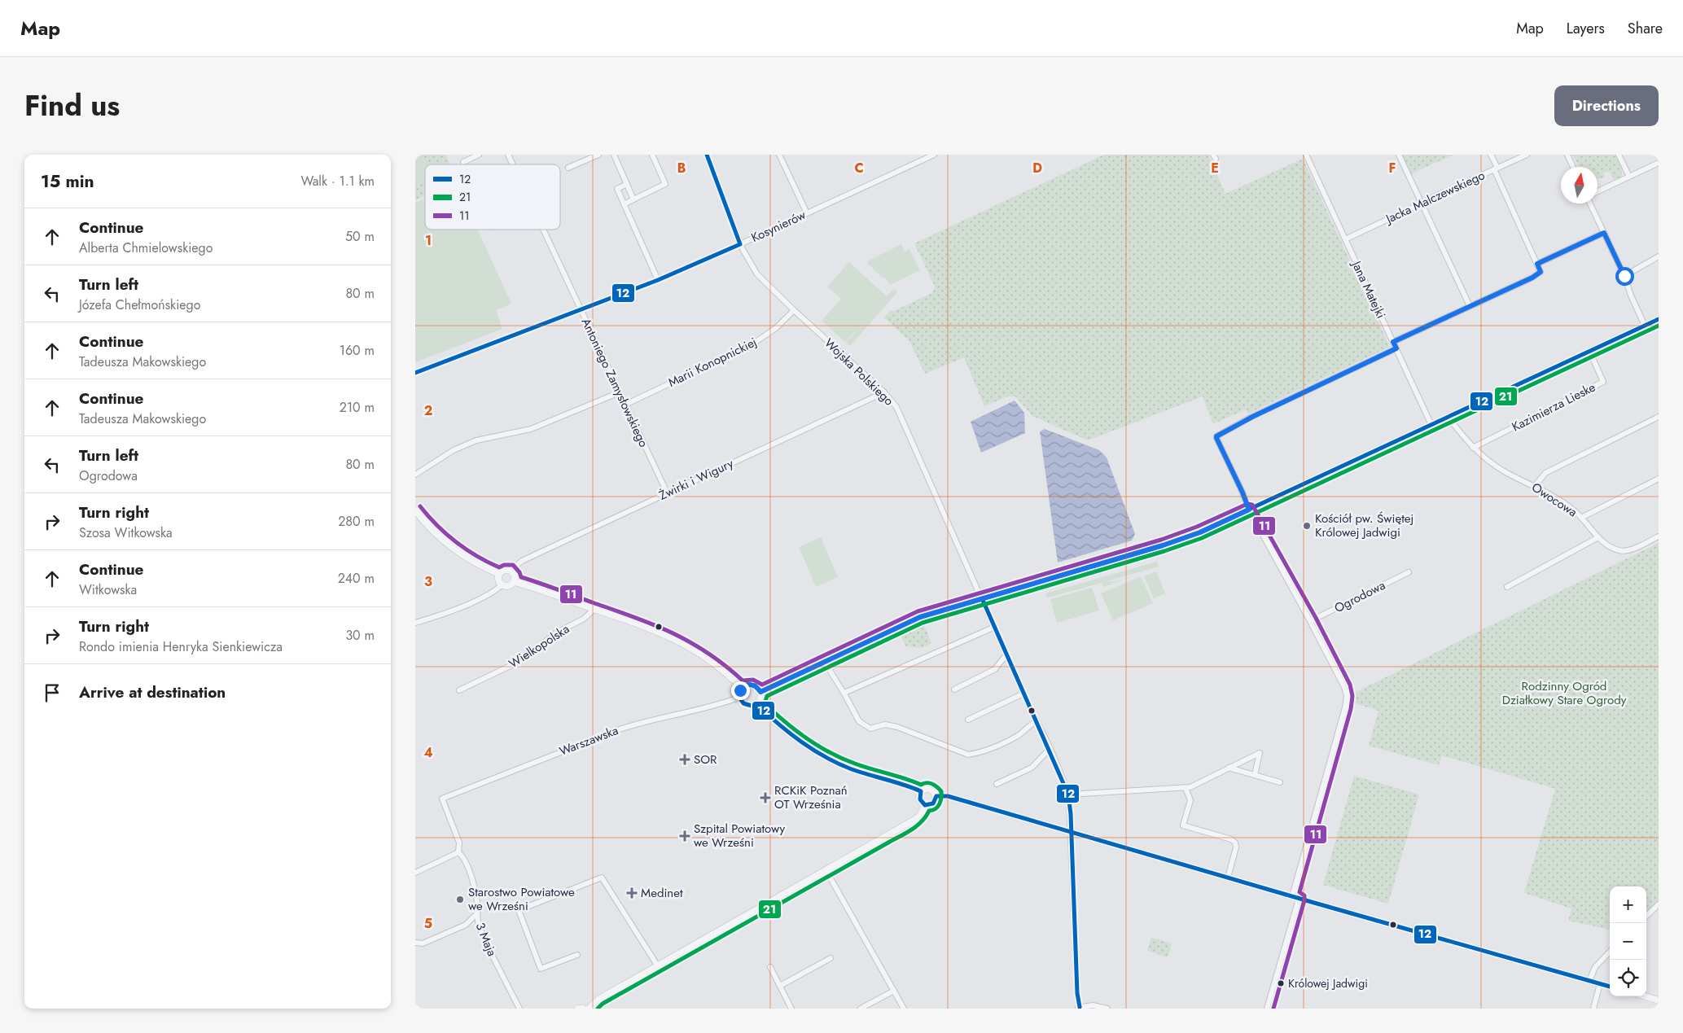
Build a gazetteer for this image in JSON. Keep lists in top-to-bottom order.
{
  "streets": {
    "street": [
      "Jacka Malczewskiego",
      "Kosynierów",
      "Jana Matejki",
      "Marii Konopnickiej",
      "Wojska Polskiego",
      "Antoniego Zamysłowskiego",
      "Kazimierza Lieske",
      "Żwirki i Wigury",
      "Owocowa",
      "Ogrodowa",
      "Wielkopolska",
      "Warszawska",
      "3 Maja"
    ]
  },
  "crossings": [
    ["Jacka Malczewskiego", "Jana Matejki"],
    ["Kosynierów", "Wojska Polskiego"],
    ["Kosynierów", "Antoniego Zamysłowskiego"],
    ["Marii Konopnickiej", "Wojska Polskiego"],
    ["Marii Konopnickiej", "Antoniego Zamysłowskiego"],
    ["Wojska Polskiego", "Żwirki i Wigury"],
    ["Antoniego Zamysłowskiego", "Żwirki i Wigury"],
    ["Kazimierza Lieske", "Owocowa"],
    ["Warszawska", "3 Maja"]
  ],
  "parks": ["Rodzinny Ogród Działkowy Stare Ogrody"],
  "places": {
    "other": ["Kościół pw. Świętej Królowej Jadwigi", "Starostwo Powiatowe we Wrześni", "Królowej Jadwigi"],
    "health": [
      "SOR",
      "RCKiK Poznań OT Września",
      "Szpital Powiatowy we Wrześni",
      "Medinet"
    ]
  },
  "lines": ["transit line 12", "transit line 21", "transit line 11"],
  "legend": ["12", "21", "11"],
  "north": "top",
  "page": {
    "header": "Map",
    "nav": ["Map", "Layers", "Share"],
    "title": "Find us",
    "buttons": "Directions",
    "heading": ["15 min", "Walk · 1.1 km"],
    "list": [
      ["Continue", "Alberta Chmielowskiego", "50 m"],
      ["Turn left", "Józefa Chełmońskiego", "80 m"],
      ["Continue", "Tadeusza Makowskiego", "160 m"],
      ["Continue", "Tadeusza Makowskiego", "210 m"],
      ["Turn left", "Ogrodowa", "80 m"],
      ["Turn right", "Szosa Witkowska", "280 m"],
      ["Continue", "Witkowska", "240 m"],
      ["Turn right", "Rondo imienia Henryka Sienkiewicza", "30 m"],
      "Arrive at destination"
    ],
    "map_buttons": ["+", "−"]
  },
  "grid": {
    "columns": [
      "B",
      "C",
      "D",
      "E",
      "F"
    ],
    "rows": [
      "1",
      "2",
      "3",
      "4",
      "5"
    ]
  }
}
